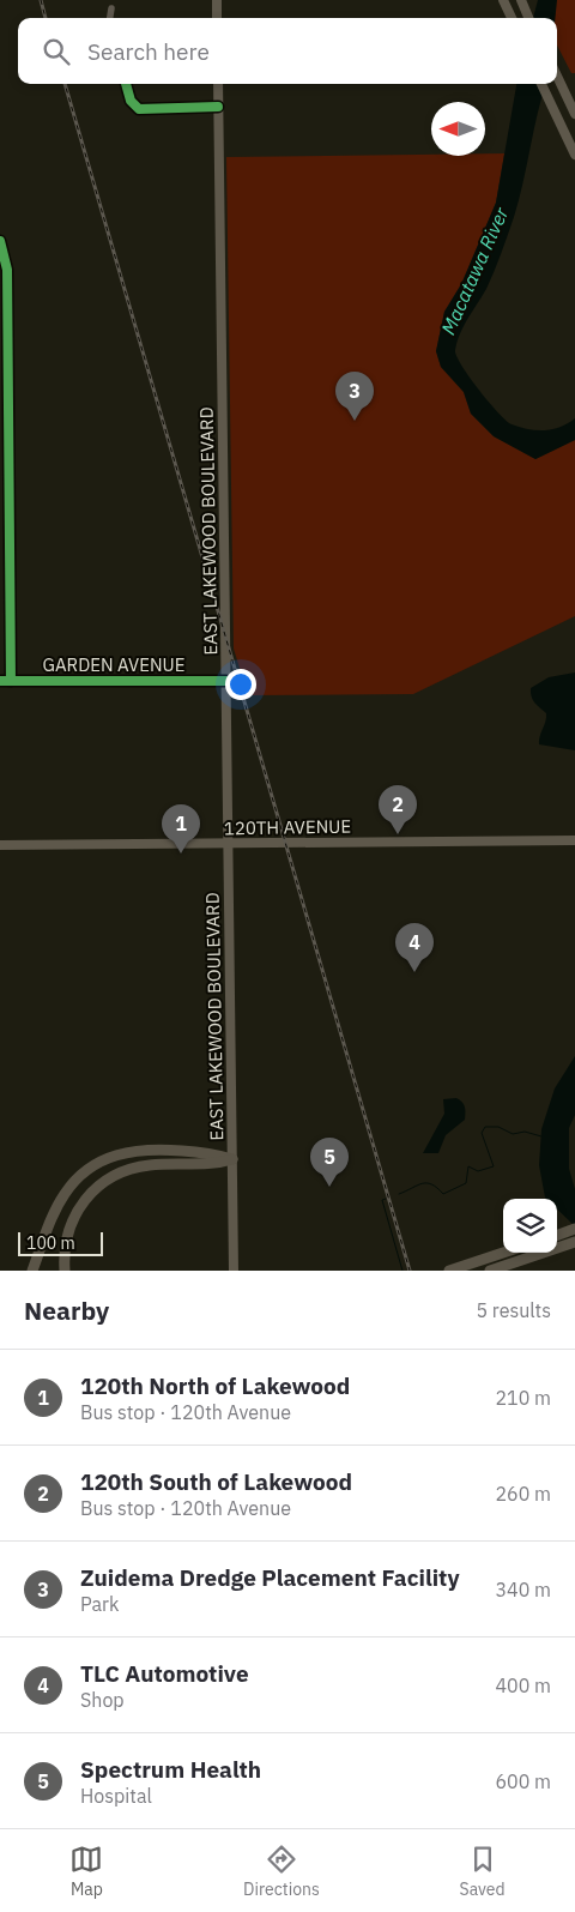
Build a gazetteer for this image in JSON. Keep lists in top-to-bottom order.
{
  "streets": {
    "main road": ["EAST LAKEWOOD BOULEVARD", "120TH AVENUE"],
    "street": ["GARDEN AVENUE"]
  },
  "crossings": [
    ["EAST LAKEWOOD BOULEVARD", "GARDEN AVENUE"],
    ["EAST LAKEWOOD BOULEVARD", "120TH AVENUE"]
  ],
  "water": ["Macatawa River"],
  "scale_bar": "100 m",
  "north": "left",
  "page": {
    "search": "Search here",
    "pins": [
      "3",
      "2",
      "1",
      "4",
      "5"
    ],
    "scale": "100 m",
    "heading": ["Nearby", "5 results"],
    "list": [
      {
        "mark": "1",
        "name": "120th North of Lakewood",
        "note": "Bus stop · 120th Avenue",
        "value": "210 m"
      },
      {
        "mark": "2",
        "name": "120th South of Lakewood",
        "note": "Bus stop · 120th Avenue",
        "value": "260 m"
      },
      {
        "mark": "3",
        "name": "Zuidema Dredge Placement Facility",
        "note": "Park",
        "value": "340 m"
      },
      {
        "mark": "4",
        "name": "TLC Automotive",
        "note": "Shop",
        "value": "400 m"
      },
      {
        "mark": "5",
        "name": "Spectrum Health",
        "note": "Hospital",
        "value": "600 m"
      }
    ],
    "nav": ["Map", "Directions", "Saved"]
  }
}
